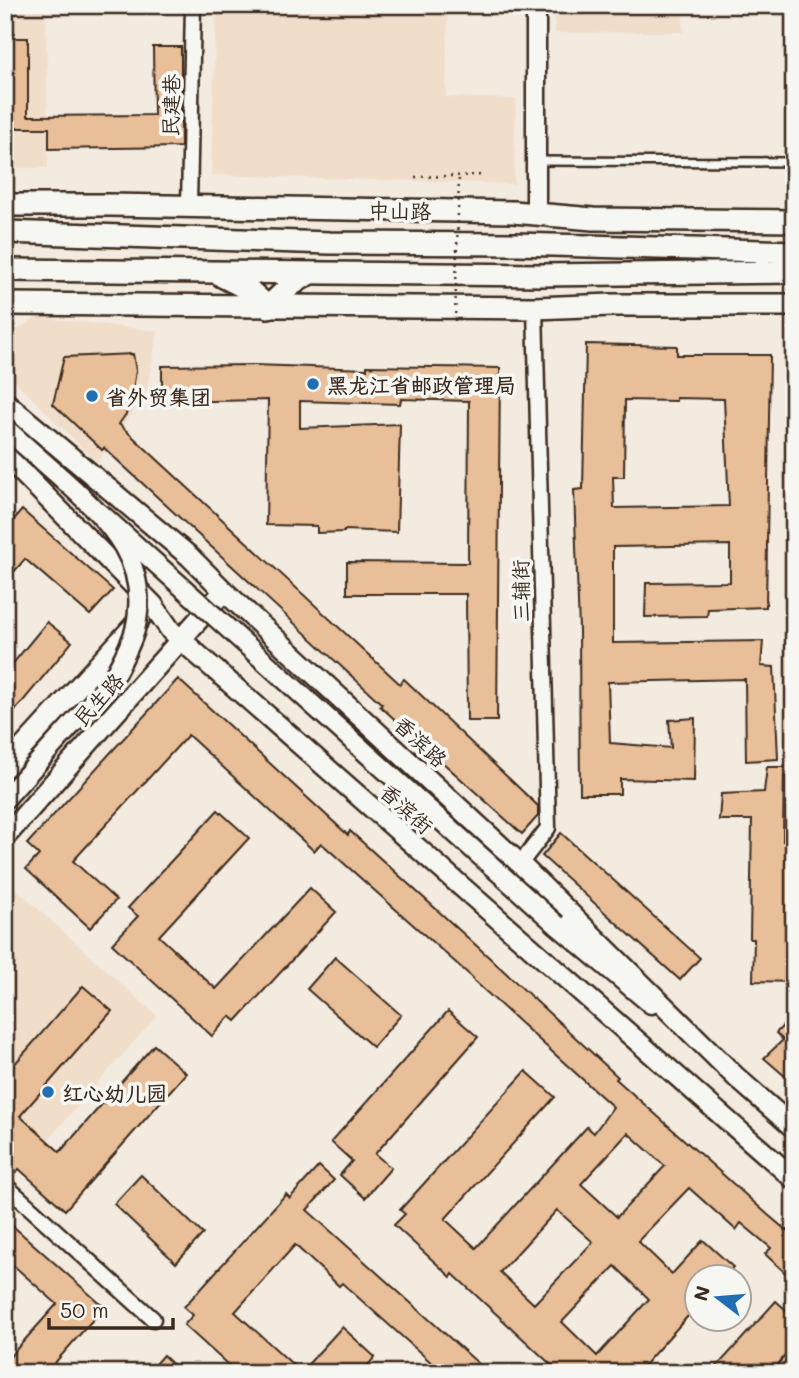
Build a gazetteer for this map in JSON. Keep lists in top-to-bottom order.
{
  "streets": {
    "main road": [
      "中山路",
      "民生路",
      "香滨路",
      "香滨街"
    ],
    "street": ["民建巷", "三辅街"]
  },
  "crossings": [
    ["民建巷", "中山路"],
    ["三辅街", "香滨路"],
    ["民生路", "香滨路"],
    ["民生路", "香滨街"]
  ],
  "places": ["黑龙江省邮政管理局", "省外贸集团", "红心幼儿园"],
  "scale_bar": "50 m",
  "north": "left"
}
